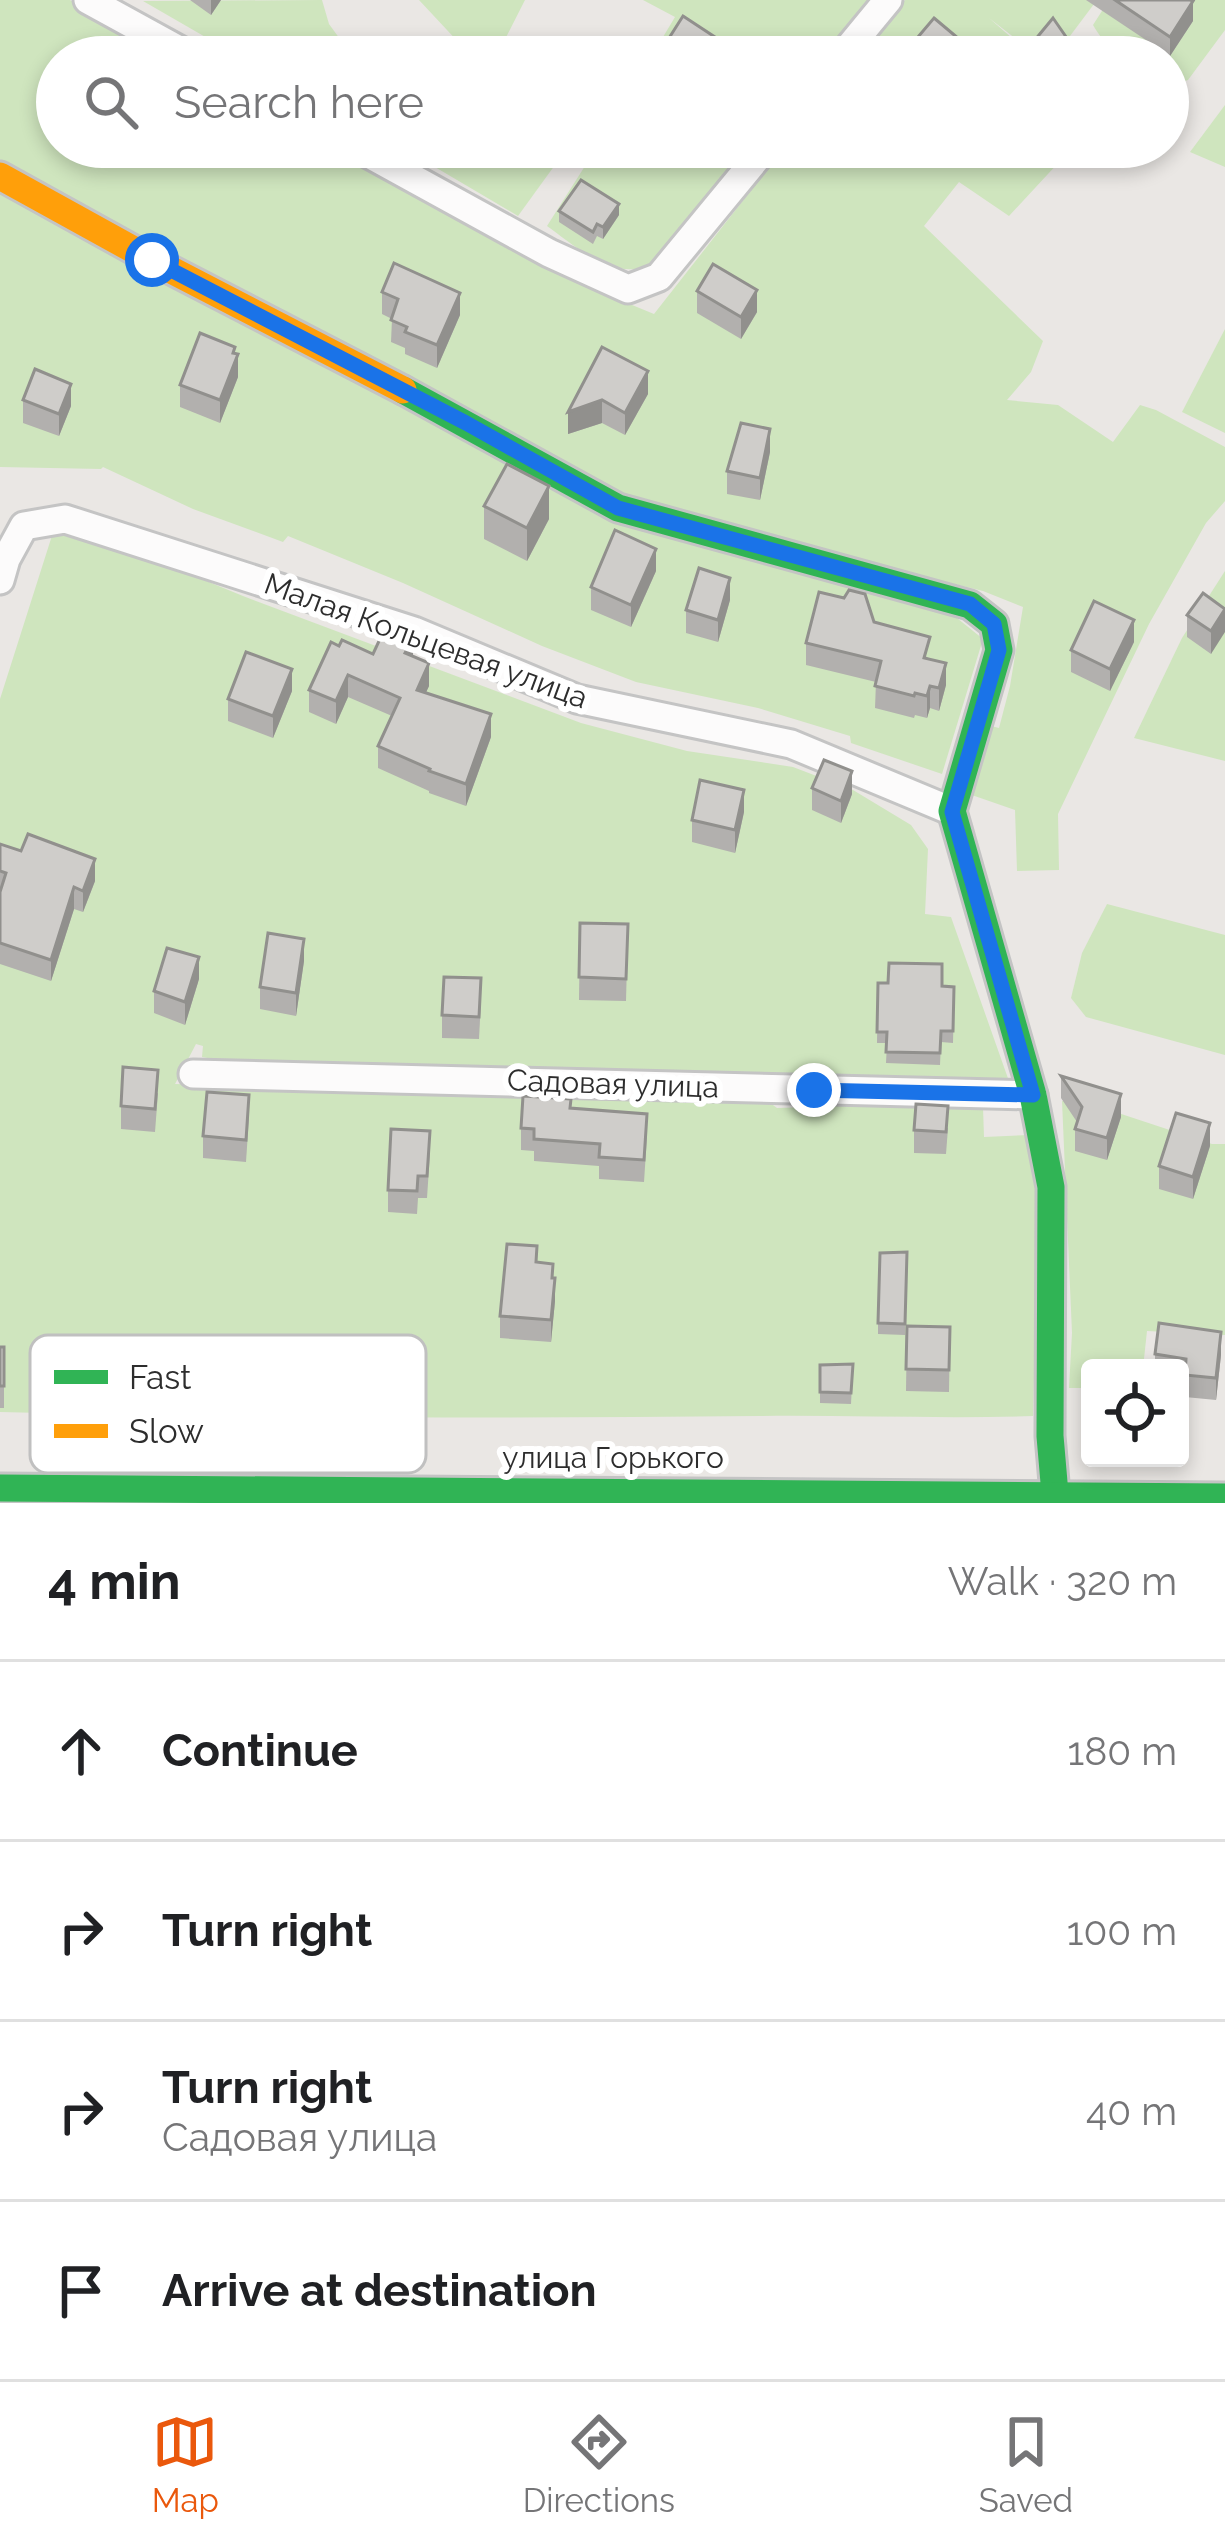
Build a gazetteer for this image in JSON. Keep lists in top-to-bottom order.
{
  "streets": {
    "street": ["Малая Кольцевая улица", "Садовая улица", "улица Горького"]
  },
  "legend": ["Fast", "Slow"],
  "page": {
    "search": "Search here",
    "heading": ["4 min", "Walk · 320 m"],
    "list": [
      ["Continue", "180 m"],
      ["Turn right", "100 m"],
      ["Turn right", "Садовая улица", "40 m"],
      "Arrive at destination"
    ],
    "nav": ["Map", "Directions", "Saved"]
  }
}
